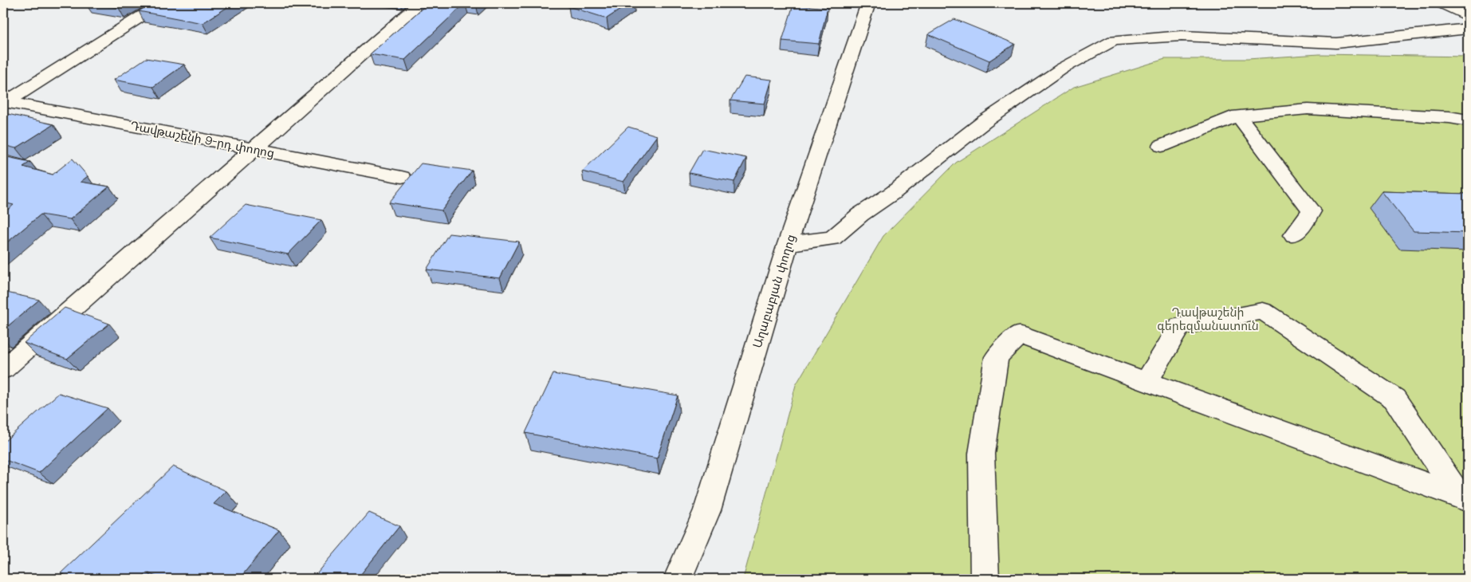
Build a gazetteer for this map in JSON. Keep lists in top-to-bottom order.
{
  "streets": {
    "street": ["Դավթաշենի 9-րդ փողոց", "Աղաբաբյան փողոց"]
  },
  "parks": ["Դավթաշենի գերեզմանատուն"]
}
